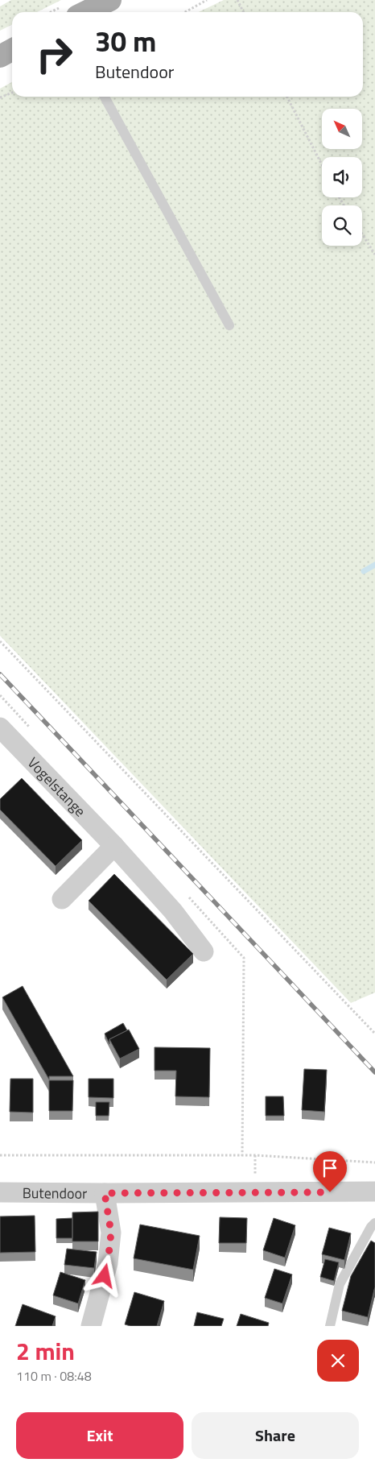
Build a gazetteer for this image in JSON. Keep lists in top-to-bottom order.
{
  "streets": {
    "street": ["Vogelstange", "Butendoor"]
  },
  "north": "top left",
  "page": {
    "turn": ["30 m", "Butendoor"],
    "heading": ["2 min", "110 m · 08:48"],
    "buttons": ["Exit", "Share"]
  }
}
